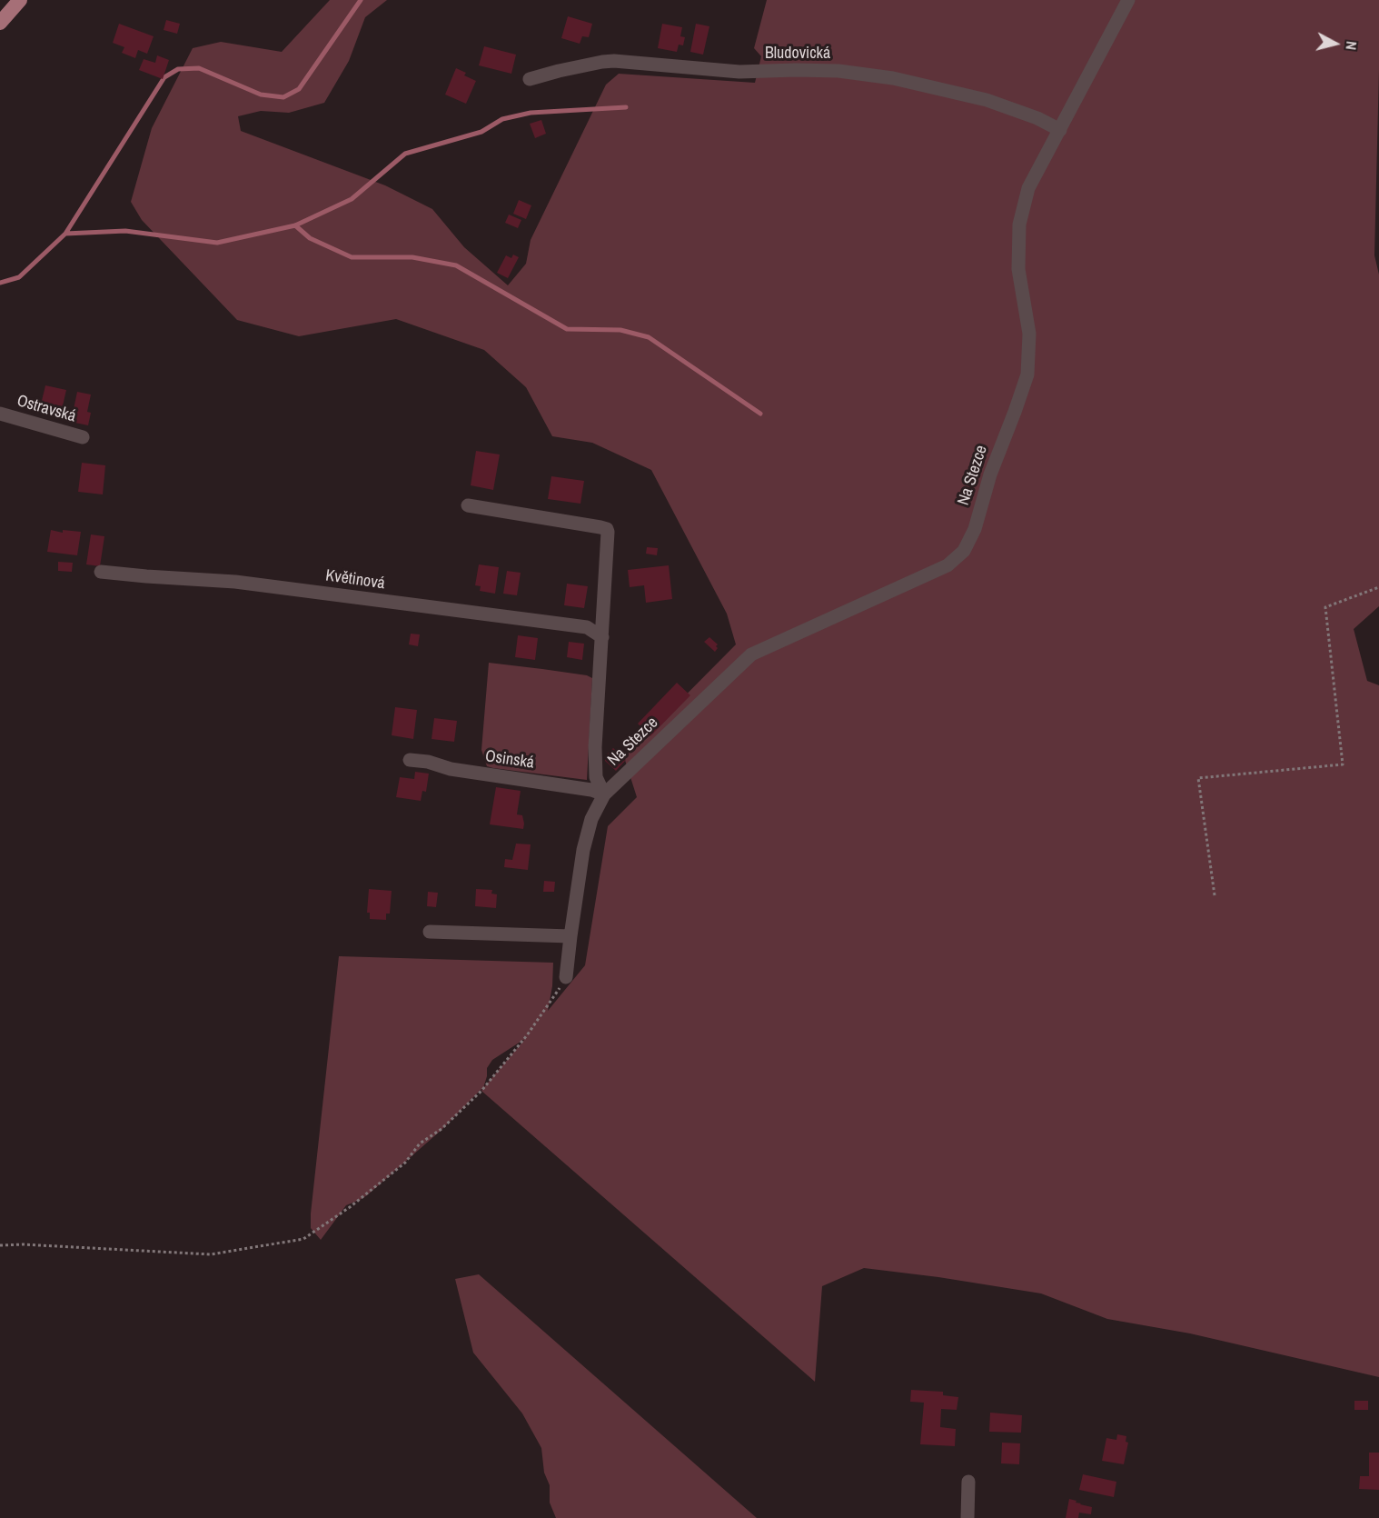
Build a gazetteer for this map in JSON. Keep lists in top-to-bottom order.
{
  "streets": {
    "street": [
      "Bludovická",
      "Ostravská",
      "Na Stezce",
      "Květinová",
      "Osinská"
    ]
  },
  "crossings": [
    ["Bludovická", "Na Stezce"],
    ["Na Stezce", "Květinová"],
    ["Na Stezce", "Osinská"]
  ],
  "north": "right"
}
